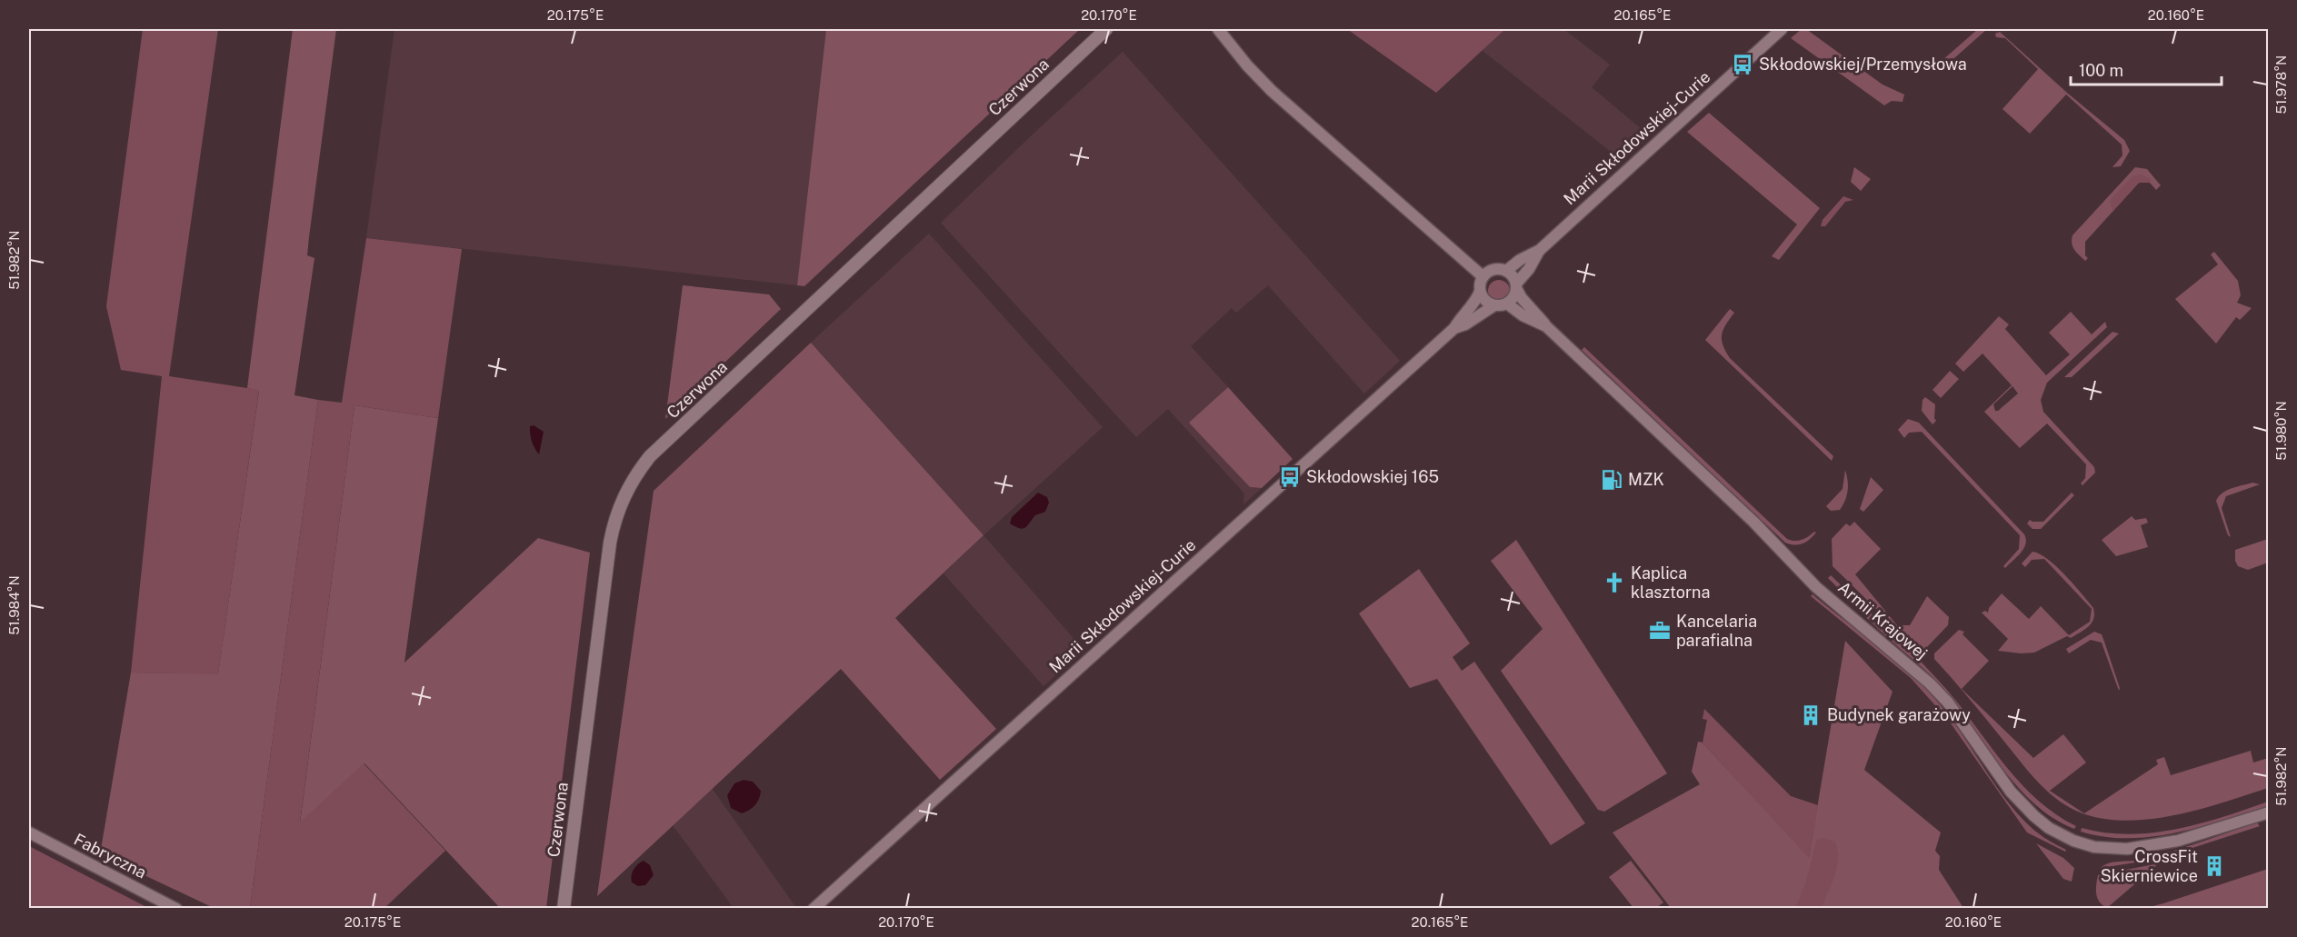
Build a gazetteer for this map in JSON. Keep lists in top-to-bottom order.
{
  "streets": {
    "main road": ["Czerwona"],
    "street": ["Marii Skłodowskiej-Curie", "Armii Krajowej", "Fabryczna"]
  },
  "crossings": [
    ["Marii Skłodowskiej-Curie", "Armii Krajowej"]
  ],
  "places": {
    "bus stop": ["Skłodowskiej/Przemysłowa", "Skłodowskiej 165"],
    "fuel station": ["MZK"],
    "church": ["Kaplica klasztorna"],
    "office": ["Kancelaria parafialna"],
    "building": ["Budynek garażowy", "CrossFit Skierniewice"]
  },
  "scale_bar": "100 m",
  "coordinates": [
    "20.175°E",
    "20.170°E",
    "20.165°E",
    "20.160°E",
    "51.978°N",
    "51.982°N",
    "51.980°N",
    "51.984°N"
  ]
}
